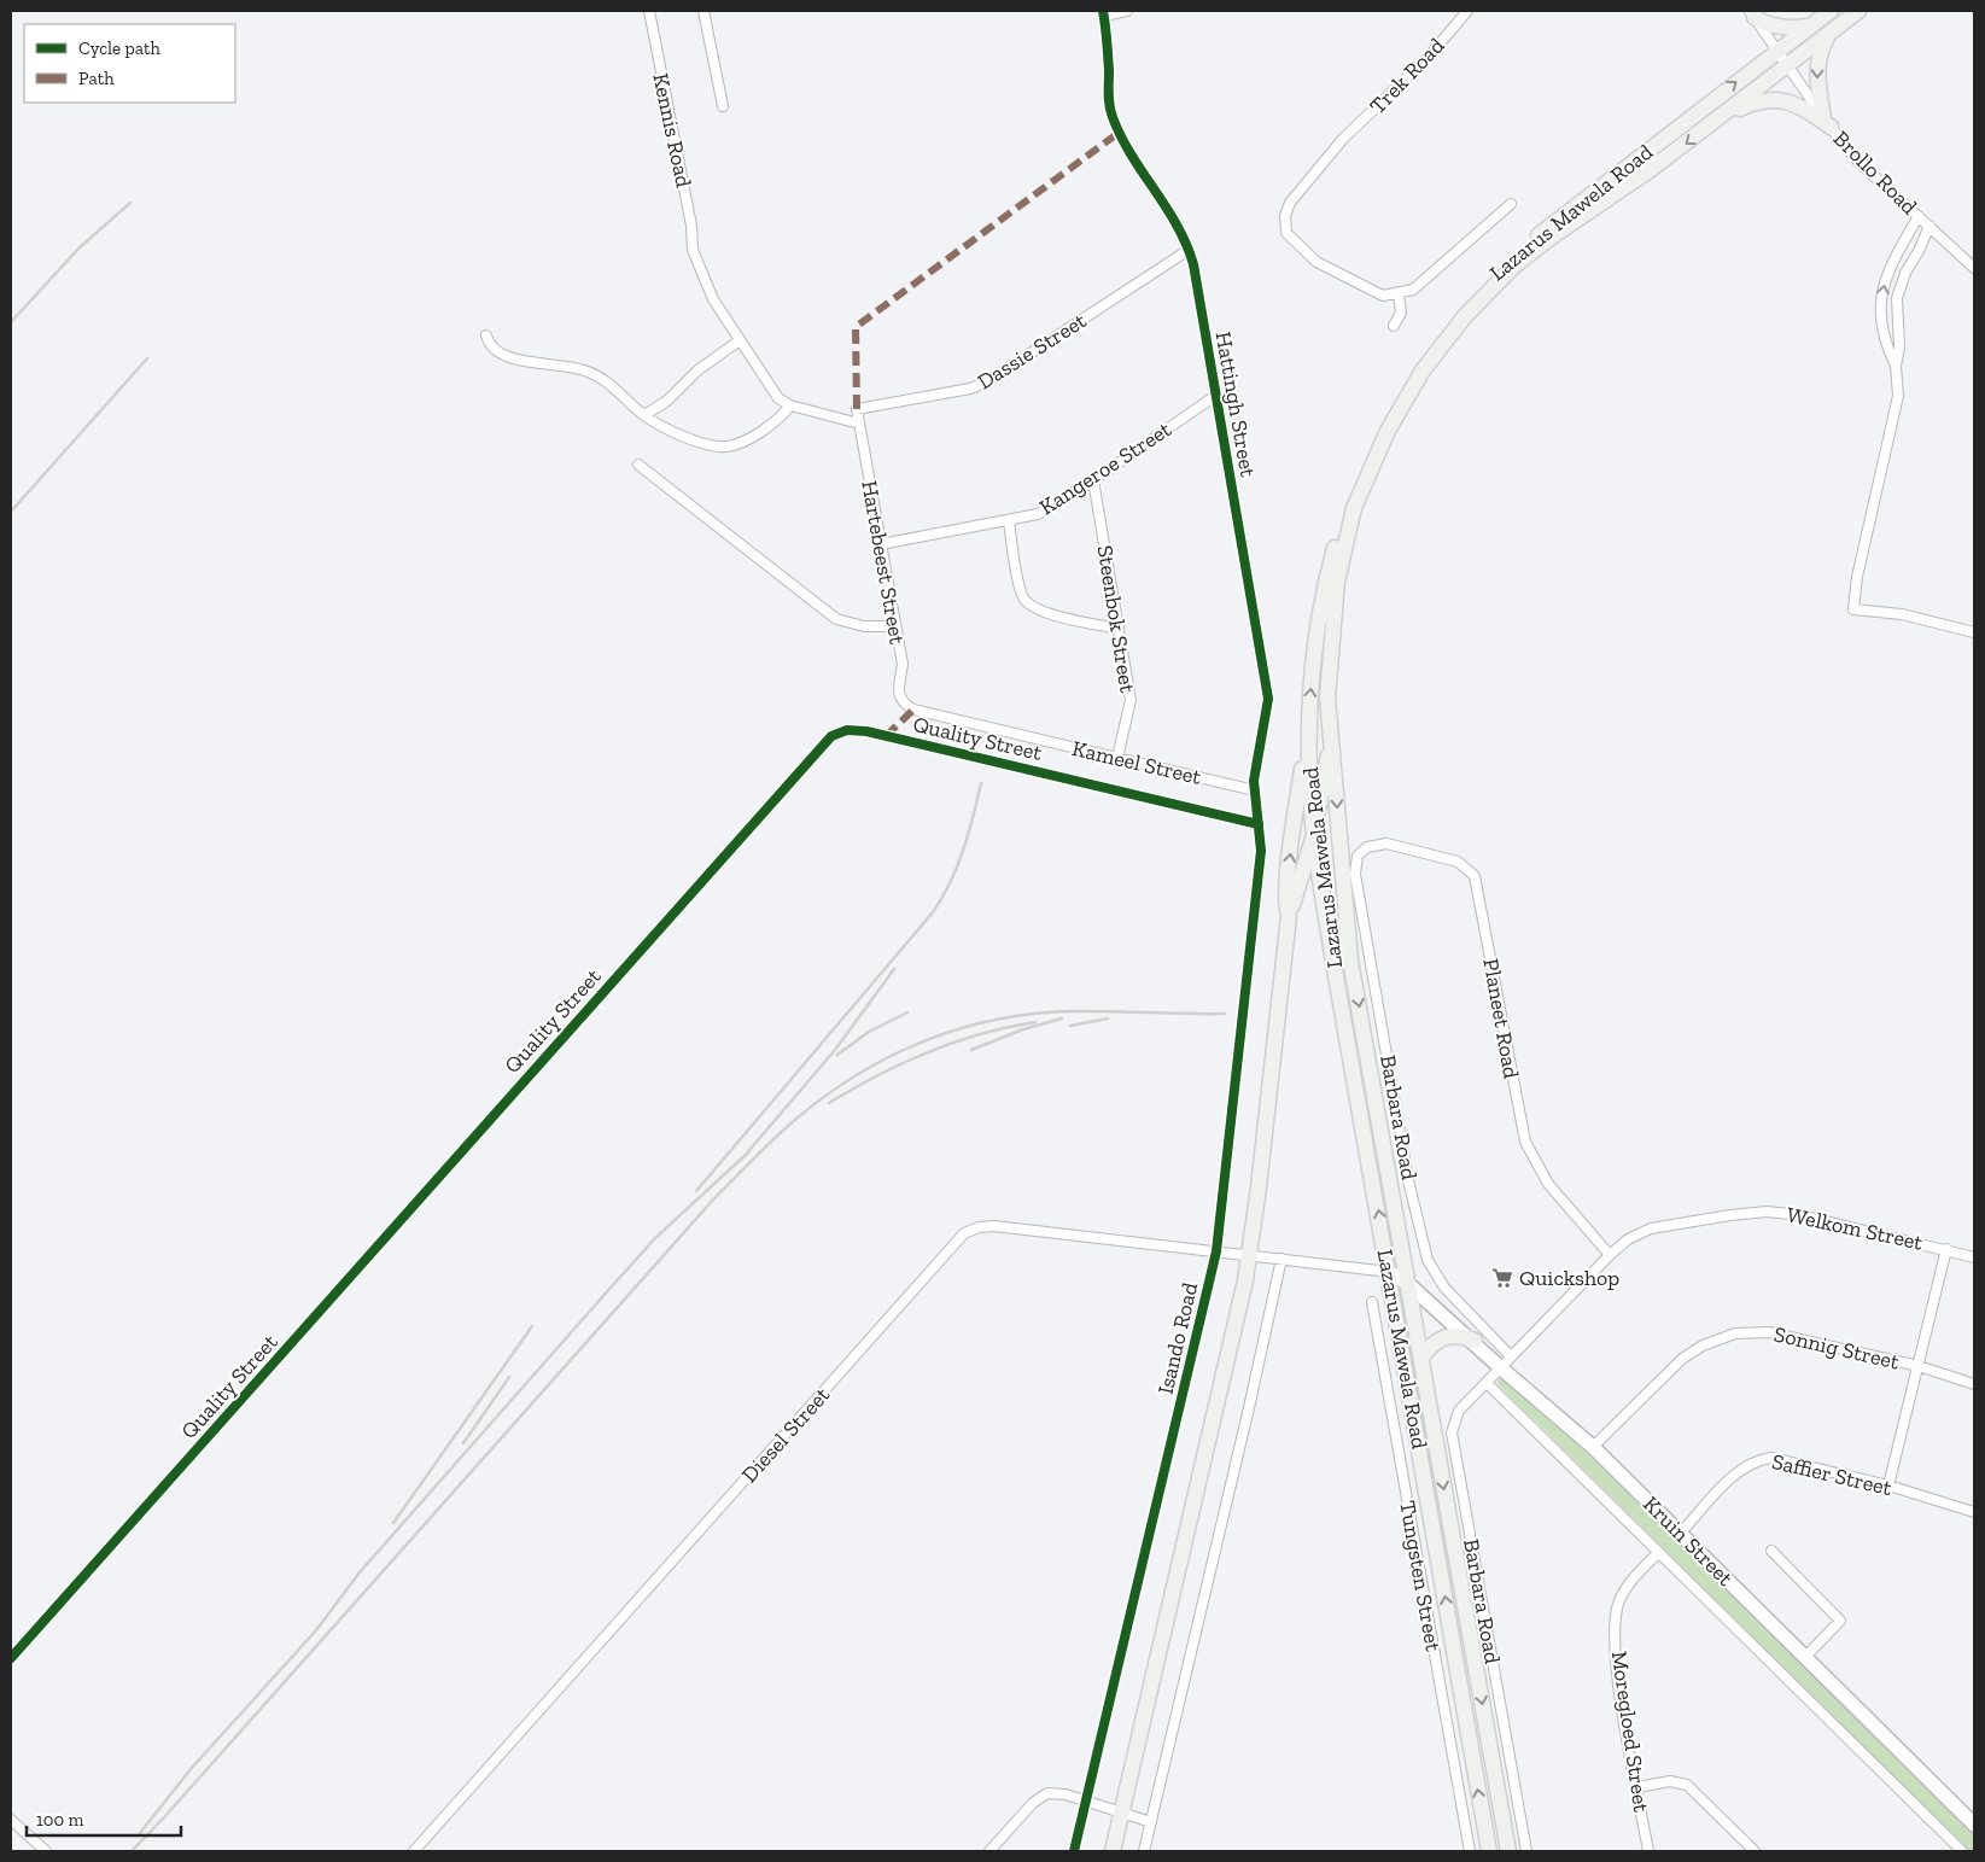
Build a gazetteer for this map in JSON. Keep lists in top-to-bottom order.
{
  "streets": {
    "main road": ["Lazarus Mawela Road", "Kruin Street"],
    "street": [
      "Trek Road",
      "Kennis Road",
      "Brollo Road",
      "Dassie Street",
      "Hattingh Street",
      "Kangeroe Street",
      "Hartebeest Street",
      "Steenbok Street",
      "Quality Street",
      "Kameel Street",
      "Planeet Road",
      "Barbara Road",
      "Welkom Street",
      "Isando Road",
      "Sonnig Street",
      "Diesel Street",
      "Saffier Street",
      "Tungsten Street",
      "Moregloed Street"
    ]
  },
  "crossings": [
    ["Brollo Road", "Lazarus Mawela Road"],
    ["Lazarus Mawela Road", "Kruin Street"],
    ["Dassie Street", "Hattingh Street"],
    ["Dassie Street", "Hartebeest Street"],
    ["Hattingh Street", "Kangeroe Street"],
    ["Hattingh Street", "Quality Street"],
    ["Hattingh Street", "Kameel Street"],
    ["Hattingh Street", "Isando Road"],
    ["Kangeroe Street", "Hartebeest Street"],
    ["Kangeroe Street", "Steenbok Street"],
    ["Hartebeest Street", "Kameel Street"],
    ["Steenbok Street", "Kameel Street"],
    ["Quality Street", "Isando Road"],
    ["Planeet Road", "Barbara Road"],
    ["Planeet Road", "Welkom Street"],
    ["Barbara Road", "Welkom Street"],
    ["Barbara Road", "Kruin Street"],
    ["Welkom Street", "Kruin Street"],
    ["Isando Road", "Diesel Street"],
    ["Sonnig Street", "Kruin Street"],
    ["Saffier Street", "Kruin Street"],
    ["Kruin Street", "Moregloed Street"]
  ],
  "places": {
    "supermarket": ["Quickshop"]
  },
  "legend": ["Cycle path", "Path"],
  "scale_bar": "100 m"
}
